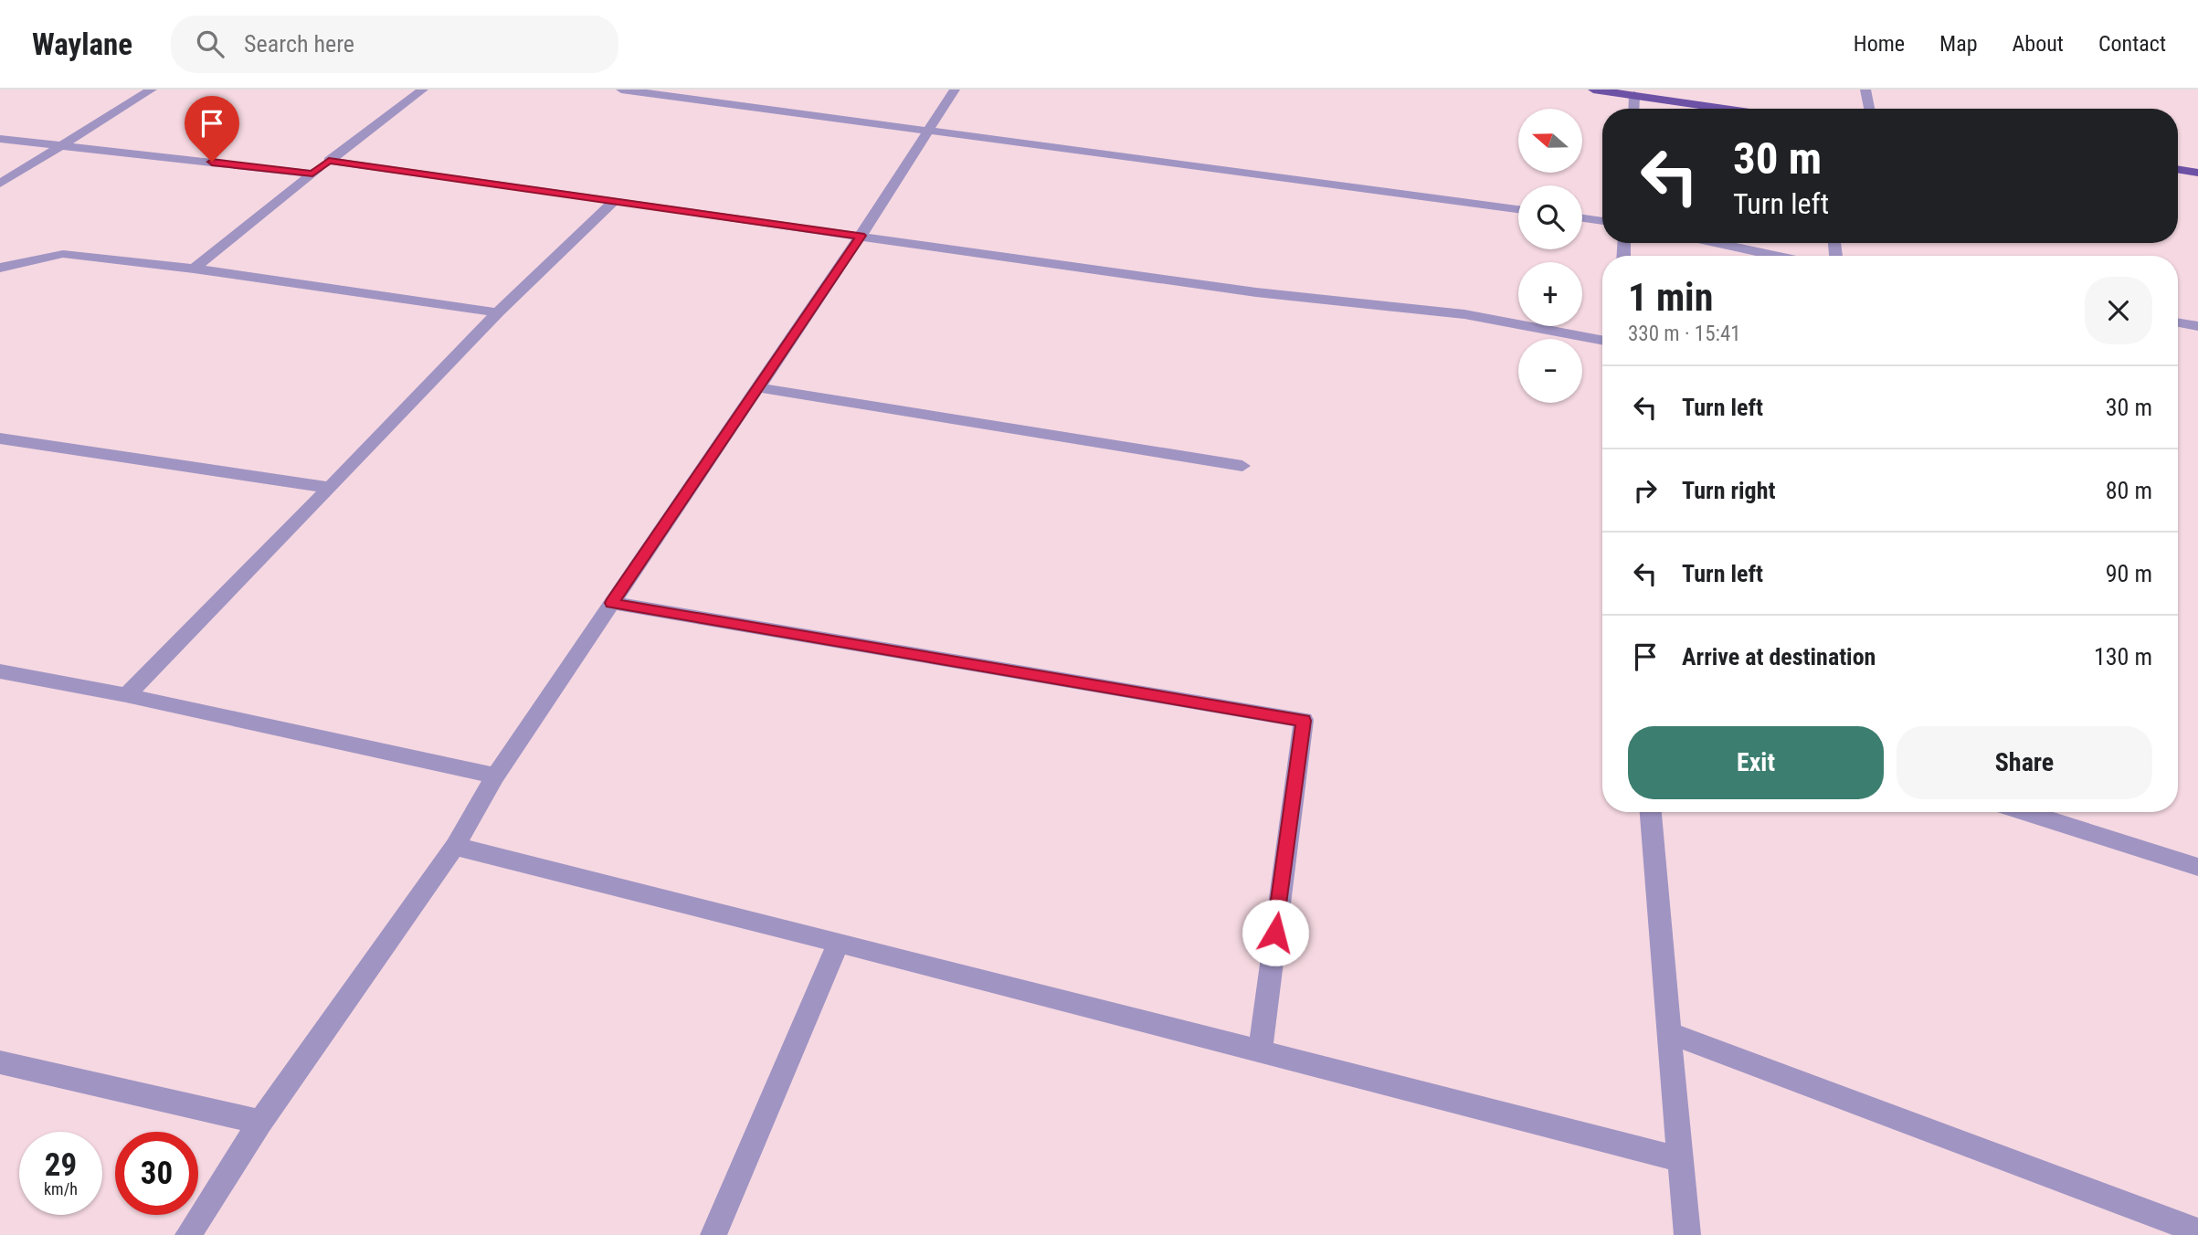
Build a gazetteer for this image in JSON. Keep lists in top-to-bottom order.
{
  "north": "left",
  "page": {
    "header": "Waylane",
    "search": "Search here",
    "nav": [
      "Home",
      "Map",
      "About",
      "Contact"
    ],
    "map_buttons": ["+", "−"],
    "turn": ["30 m", "Turn left"],
    "heading": ["1 min", "330 m · 15:41"],
    "list": [
      {
        "name": "Turn left",
        "value": "30 m"
      },
      {
        "name": "Turn right",
        "value": "80 m"
      },
      {
        "name": "Turn left",
        "value": "90 m"
      },
      {
        "name": "Arrive at destination",
        "value": "130 m"
      }
    ],
    "buttons": ["Exit", "Share"],
    "speed": "29 km/h",
    "limit": "30"
  }
}
